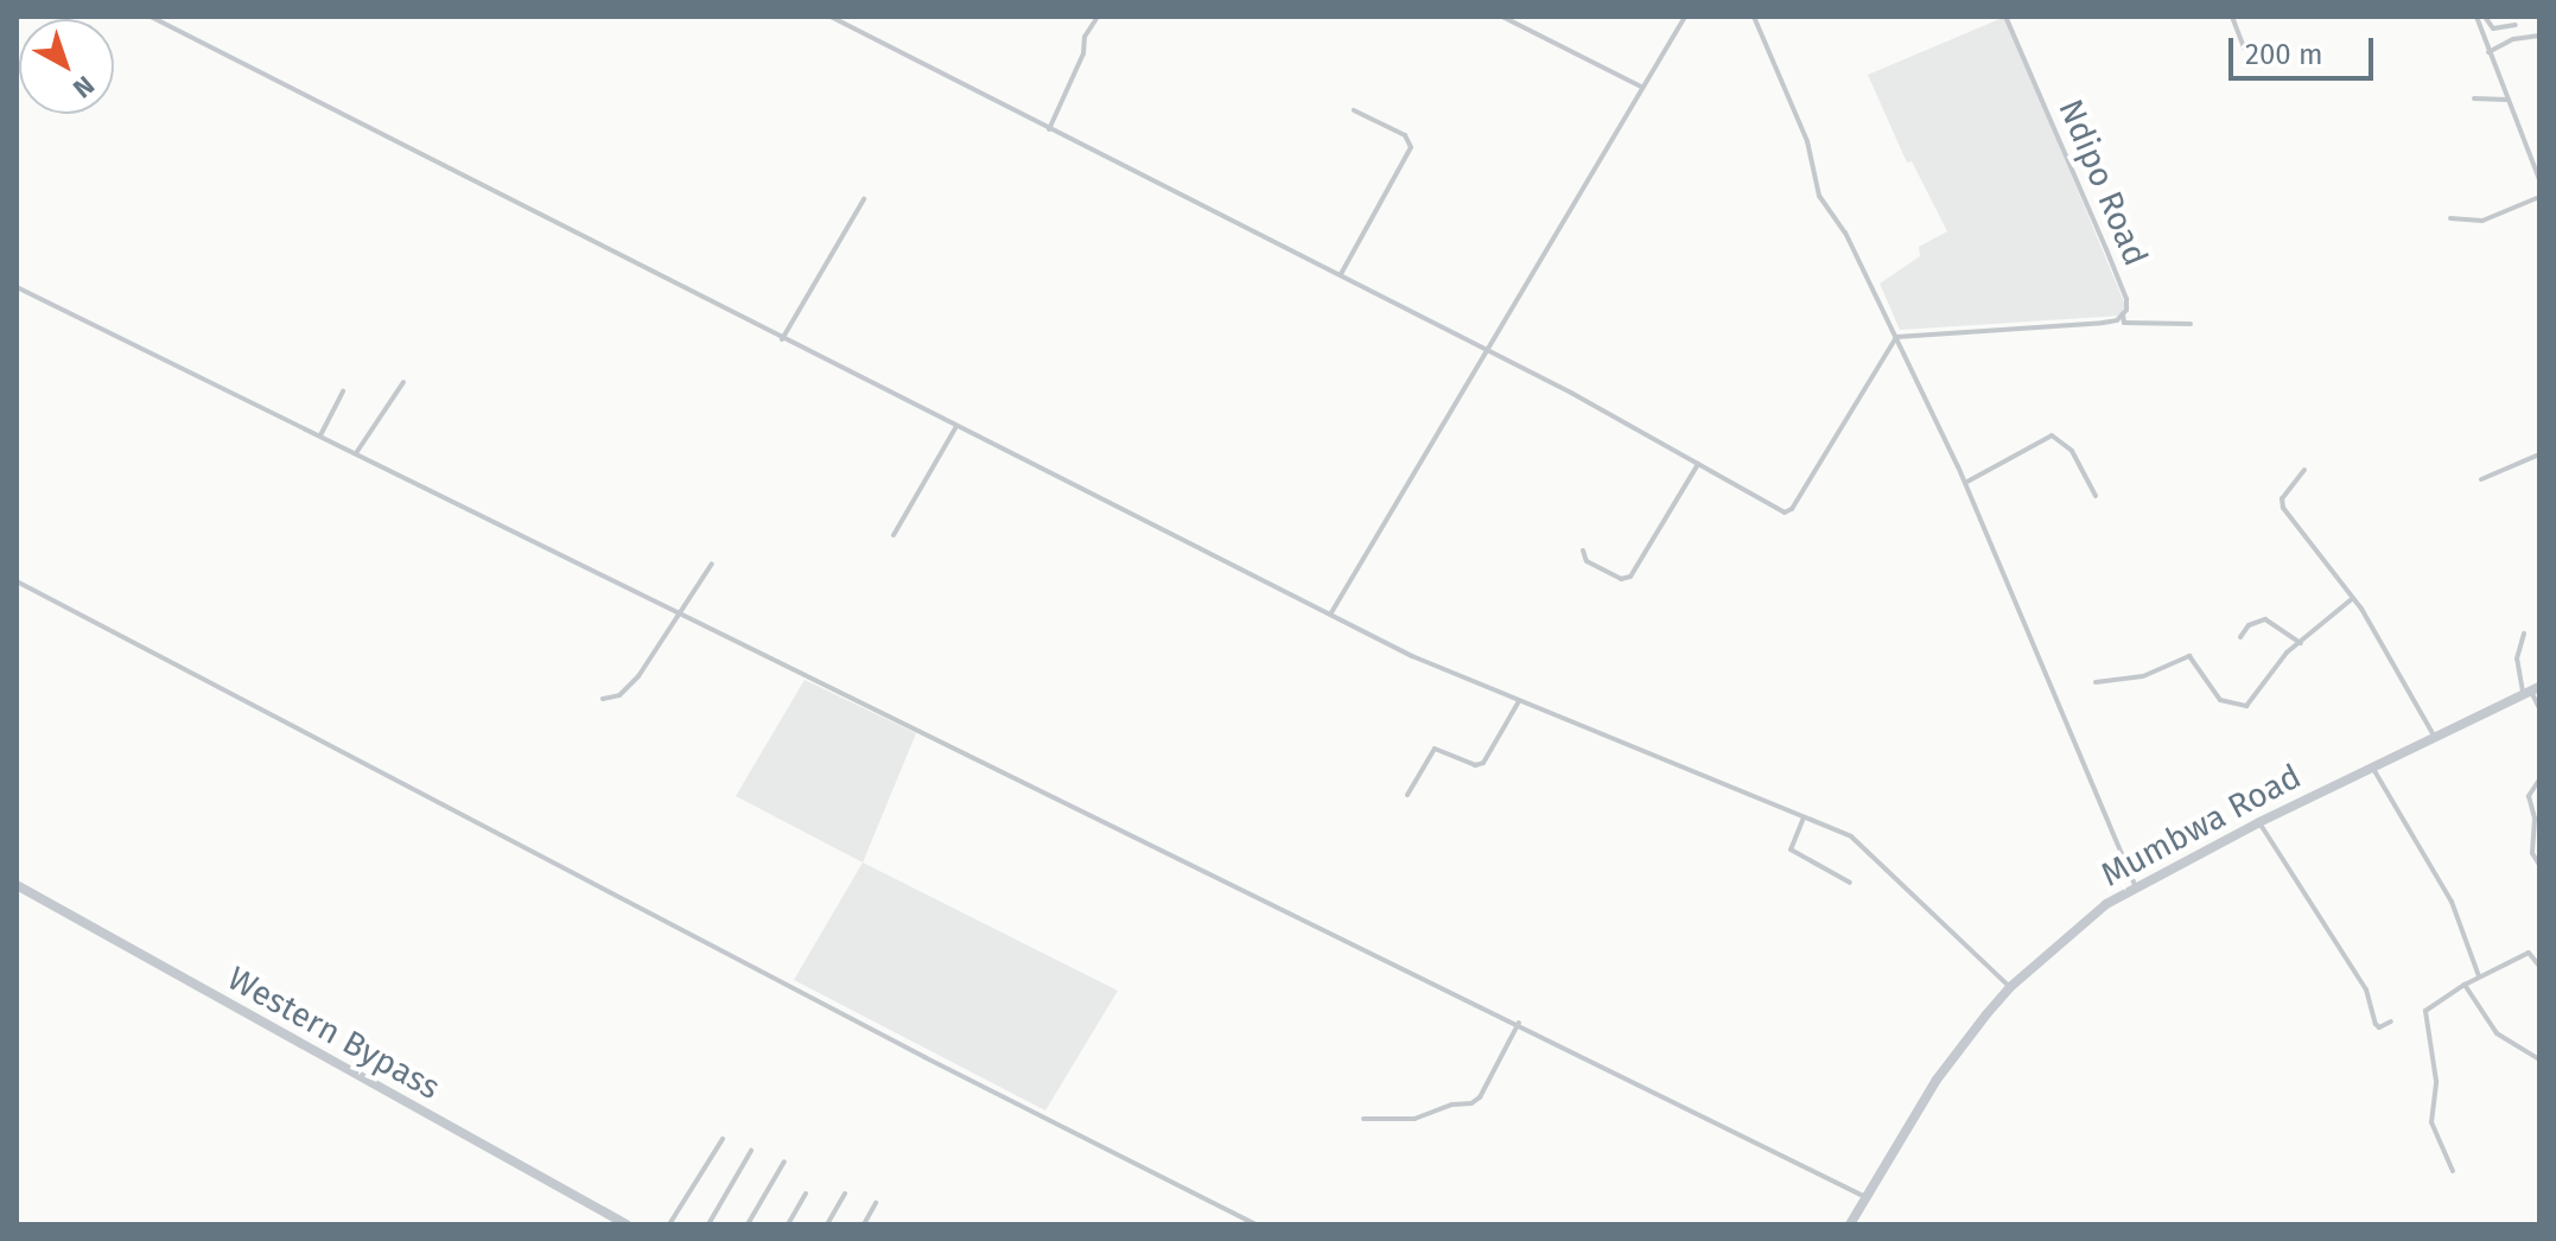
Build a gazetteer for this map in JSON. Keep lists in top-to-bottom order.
{
  "streets": {
    "main road": ["Mumbwa Road", "Western Bypass"],
    "street": ["Ndipo Road"]
  },
  "scale_bar": "200 m",
  "north": "bottom right"
}
